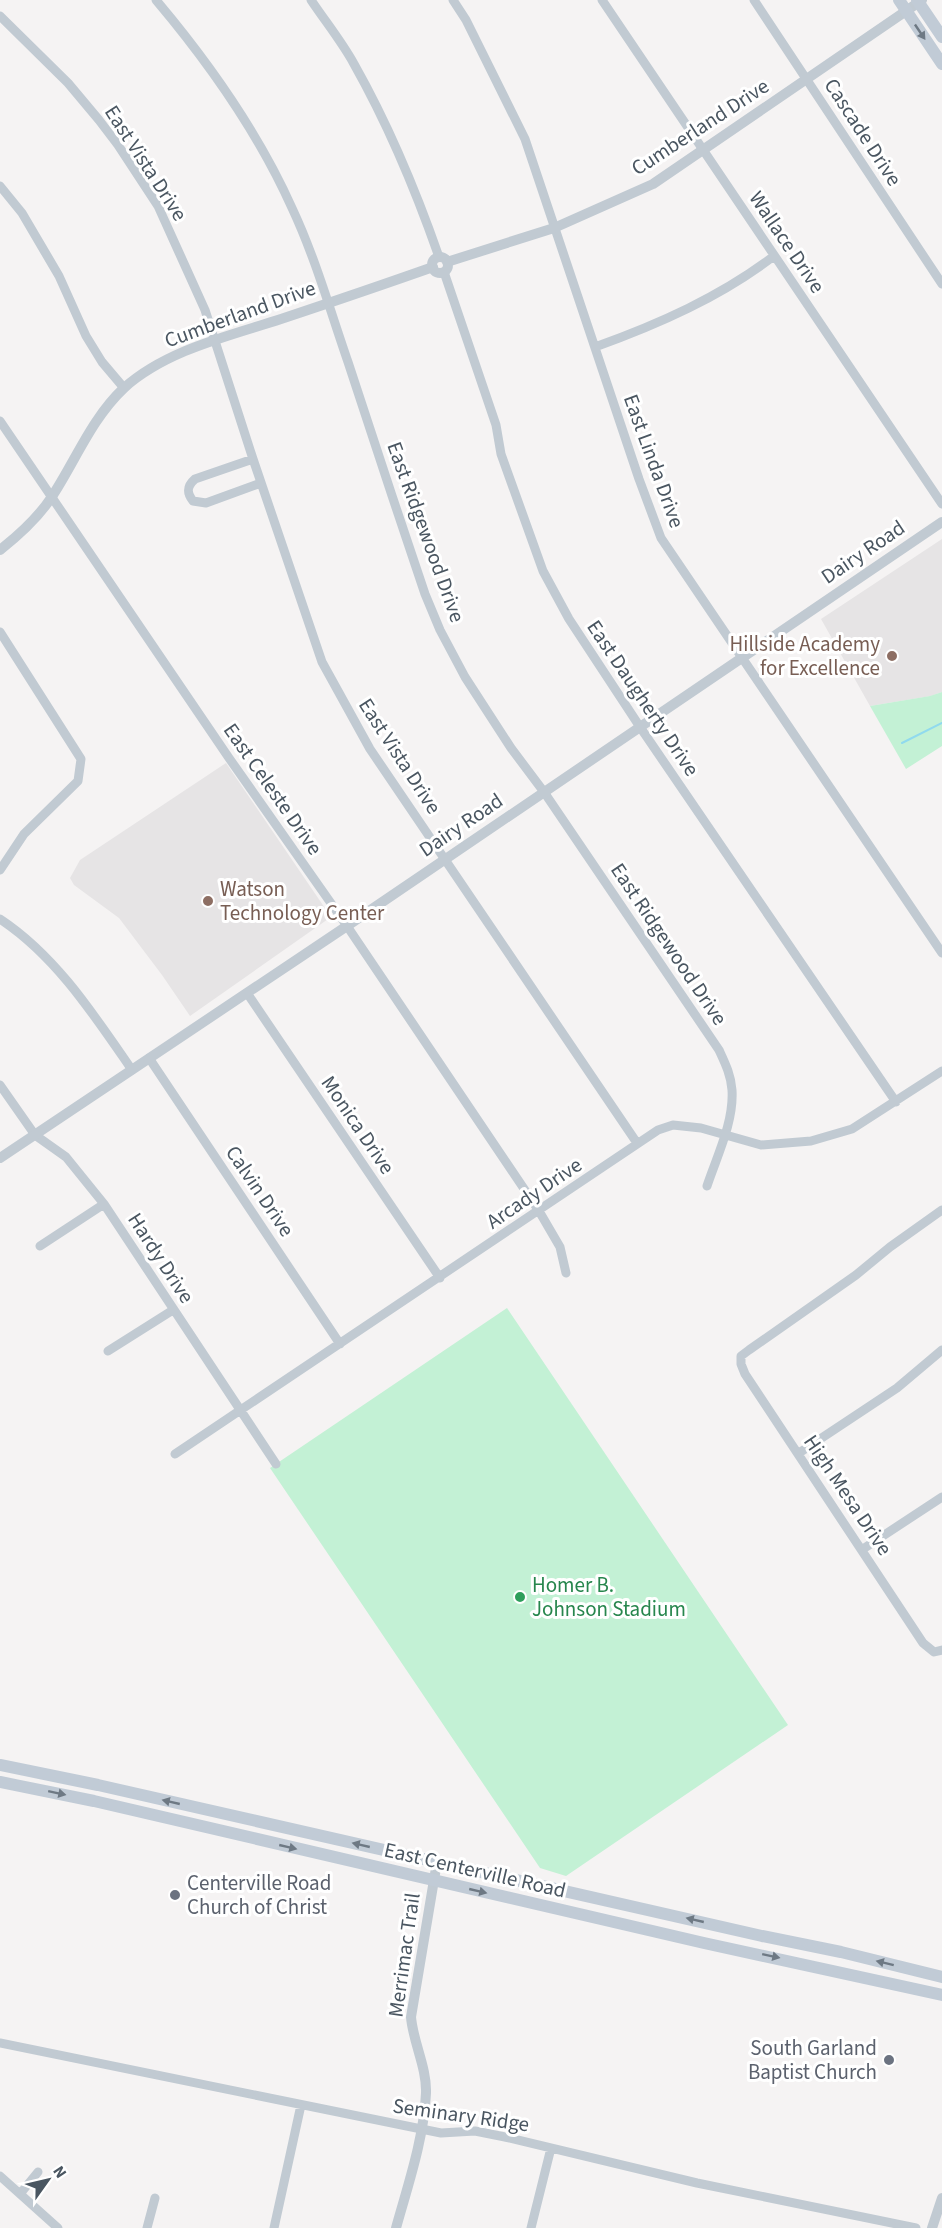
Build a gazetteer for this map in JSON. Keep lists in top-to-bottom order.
{
  "streets": {
    "main road": ["East Centerville Road"],
    "street": [
      "Cumberland Drive",
      "Cascade Drive",
      "East Vista Drive",
      "Wallace Drive",
      "East Linda Drive",
      "East Ridgewood Drive",
      "Dairy Road",
      "East Daugherty Drive",
      "East Celeste Drive",
      "Monica Drive",
      "Calvin Drive",
      "Arcady Drive",
      "Hardy Drive",
      "High Mesa Drive",
      "Merrimac Trail",
      "Seminary Ridge"
    ]
  },
  "crossings": [
    ["Cumberland Drive", "Cascade Drive"],
    ["Cumberland Drive", "East Vista Drive"],
    ["Cumberland Drive", "Wallace Drive"],
    ["Cumberland Drive", "East Linda Drive"],
    ["Cumberland Drive", "East Ridgewood Drive"],
    ["Cumberland Drive", "East Daugherty Drive"],
    ["Cumberland Drive", "East Celeste Drive"],
    ["East Vista Drive", "Dairy Road"],
    ["East Vista Drive", "Arcady Drive"],
    ["East Linda Drive", "Dairy Road"],
    ["East Ridgewood Drive", "Dairy Road"],
    ["East Ridgewood Drive", "Arcady Drive"],
    ["Dairy Road", "East Daugherty Drive"],
    ["Dairy Road", "East Celeste Drive"],
    ["Dairy Road", "Monica Drive"],
    ["Dairy Road", "Calvin Drive"],
    ["Dairy Road", "Hardy Drive"],
    ["East Daugherty Drive", "Arcady Drive"],
    ["East Celeste Drive", "Arcady Drive"],
    ["Monica Drive", "Arcady Drive"],
    ["Calvin Drive", "Arcady Drive"],
    ["Arcady Drive", "Hardy Drive"],
    ["East Centerville Road", "Merrimac Trail"],
    ["Merrimac Trail", "Seminary Ridge"]
  ],
  "places": [
    "Hillside Academy for Excellence",
    "Watson Technology Center",
    "Homer B. Johnson Stadium",
    "Centerville Road Church of Christ",
    "South Garland Baptist Church"
  ],
  "north": "top right"
}
